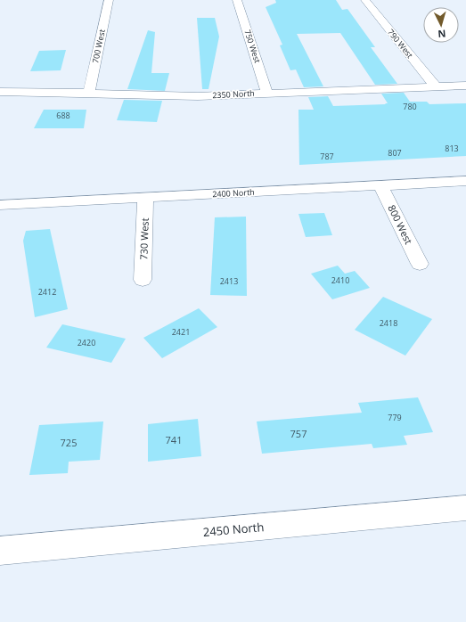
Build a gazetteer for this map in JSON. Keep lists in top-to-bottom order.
{
  "streets": {
    "street": [
      "790 West",
      "700 West",
      "750 West",
      "2350 North",
      "2400 North",
      "800 West",
      "730 West",
      "2450 North"
    ]
  },
  "crossings": [
    ["790 West", "2350 North"],
    ["700 West", "2350 North"],
    ["750 West", "2350 North"],
    ["2400 North", "800 West"],
    ["2400 North", "730 West"]
  ],
  "house_numbers": [
    "780",
    "688",
    "813",
    "807",
    "787",
    "2410",
    "2413",
    "2412",
    "2418",
    "2421",
    "2420",
    "779",
    "757",
    "741",
    "725"
  ],
  "north": "bottom"
}
